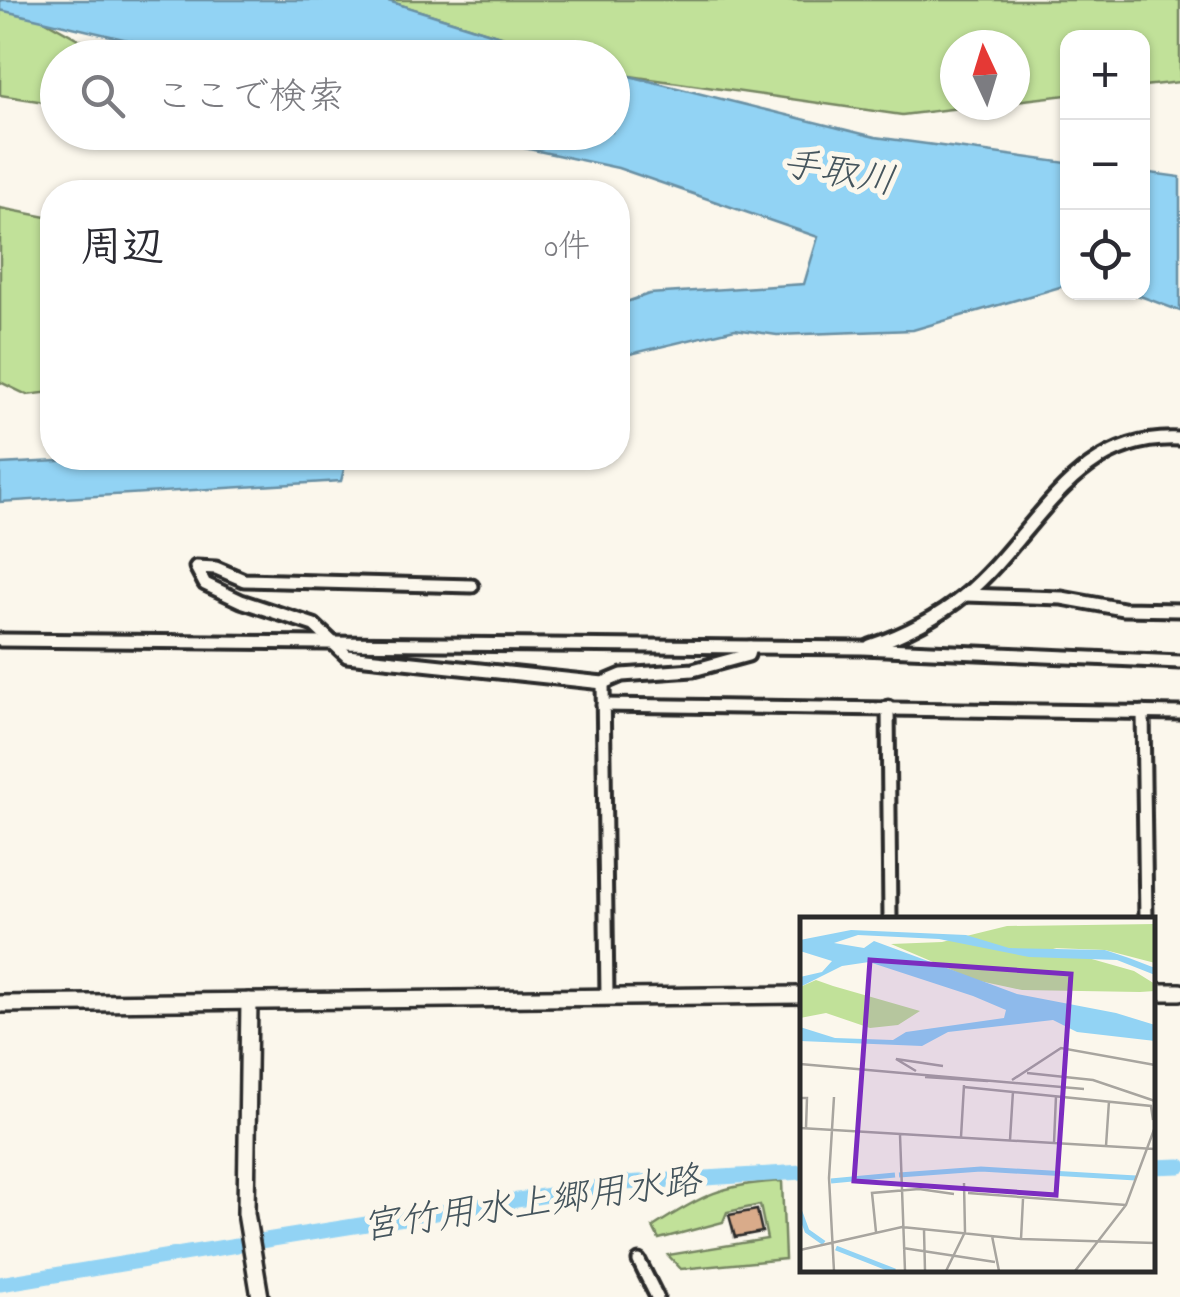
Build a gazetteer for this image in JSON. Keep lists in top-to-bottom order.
{
  "water": ["手取川", "宮竹用水上郷用水路"],
  "north": "top",
  "page": {
    "map_buttons": ["+", "−"],
    "search": "ここで検索",
    "heading": ["周辺", "0件"]
  }
}
